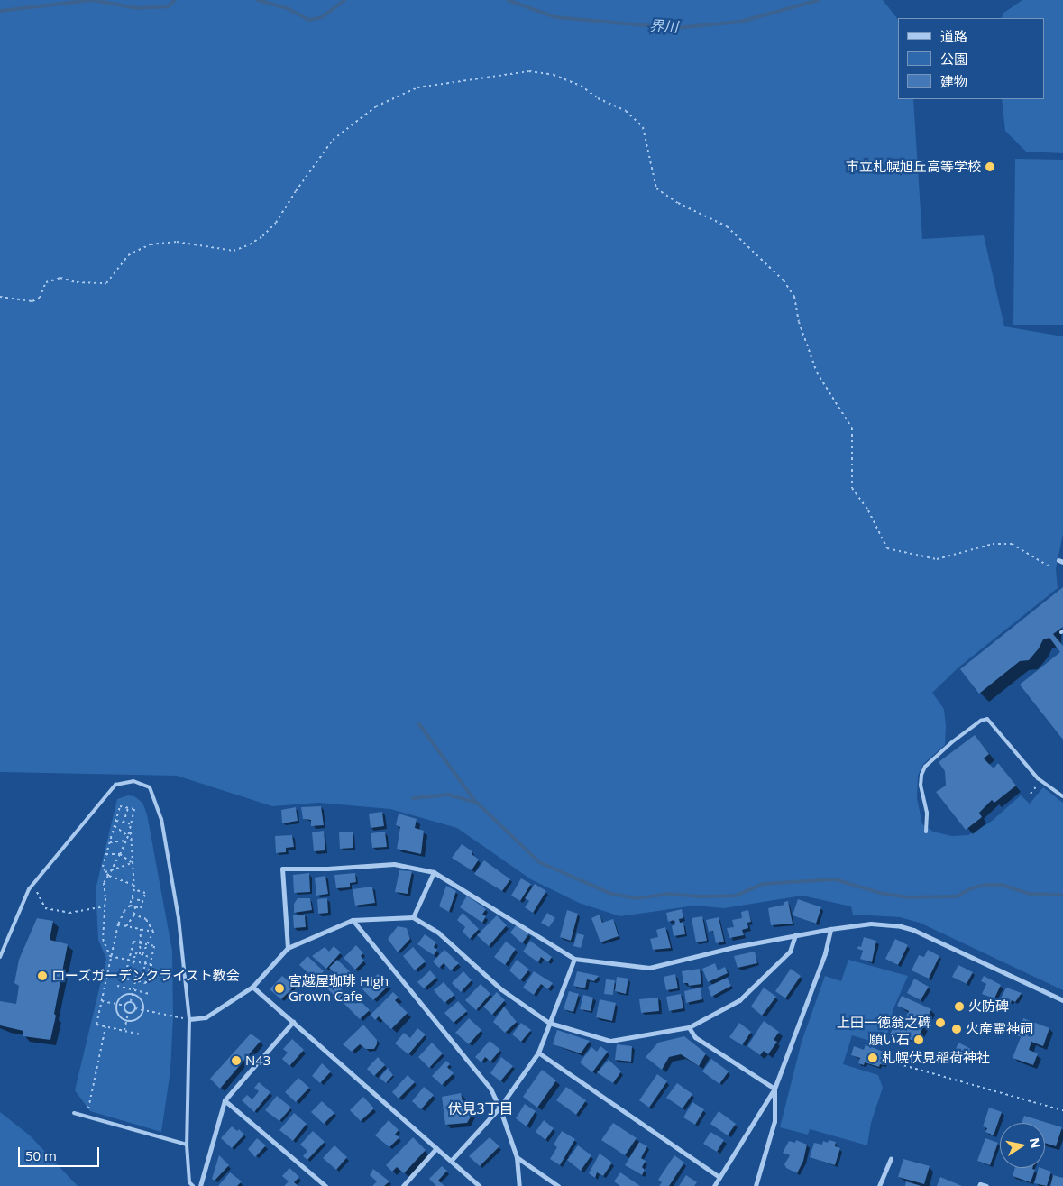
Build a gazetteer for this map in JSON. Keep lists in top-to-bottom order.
{
  "districts": ["伏見3丁目"],
  "water": ["界川"],
  "places": [
    "市立札幌旭丘高等学校",
    "ローズガーデンクライスト教会",
    "宮越屋珈琲 High Grown Cafe",
    "火防碑",
    "上田一徳翁之碑",
    "火産霊神祠",
    "願い石",
    "札幌伏見稲荷神社",
    "N43"
  ],
  "legend": ["道路", "公園", "建物"],
  "scale_bar": "50 m",
  "north": "right"
}
